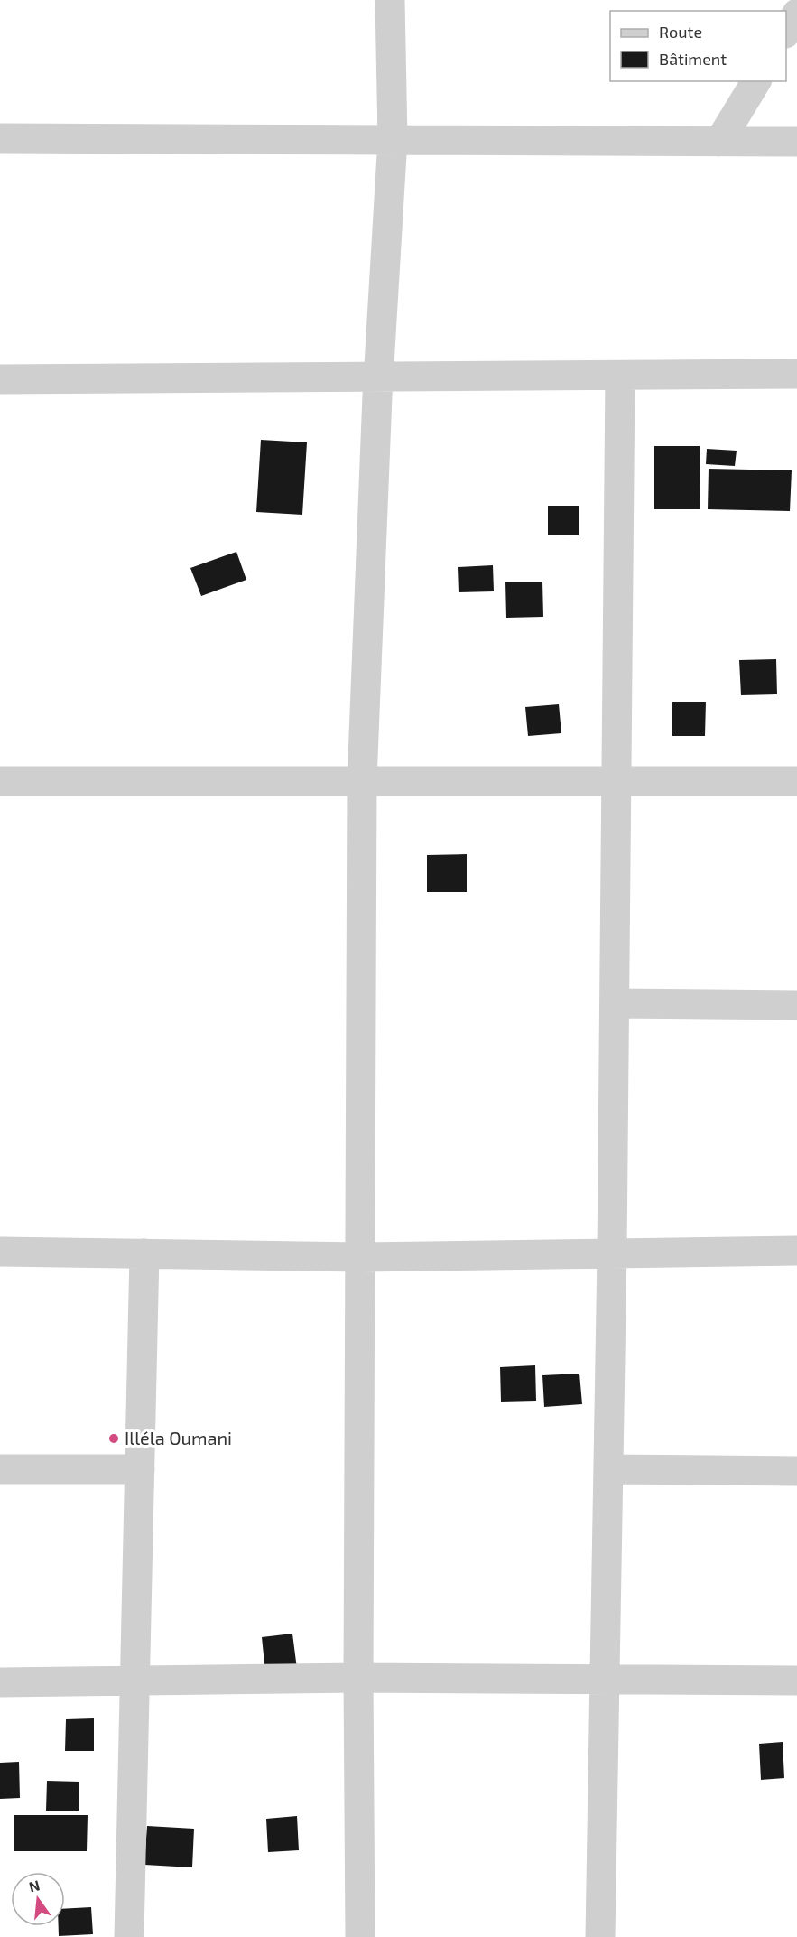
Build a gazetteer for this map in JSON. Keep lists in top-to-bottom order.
{
  "places": ["Illéla Oumani"],
  "legend": ["Route", "Bâtiment"],
  "north": "top"
}
